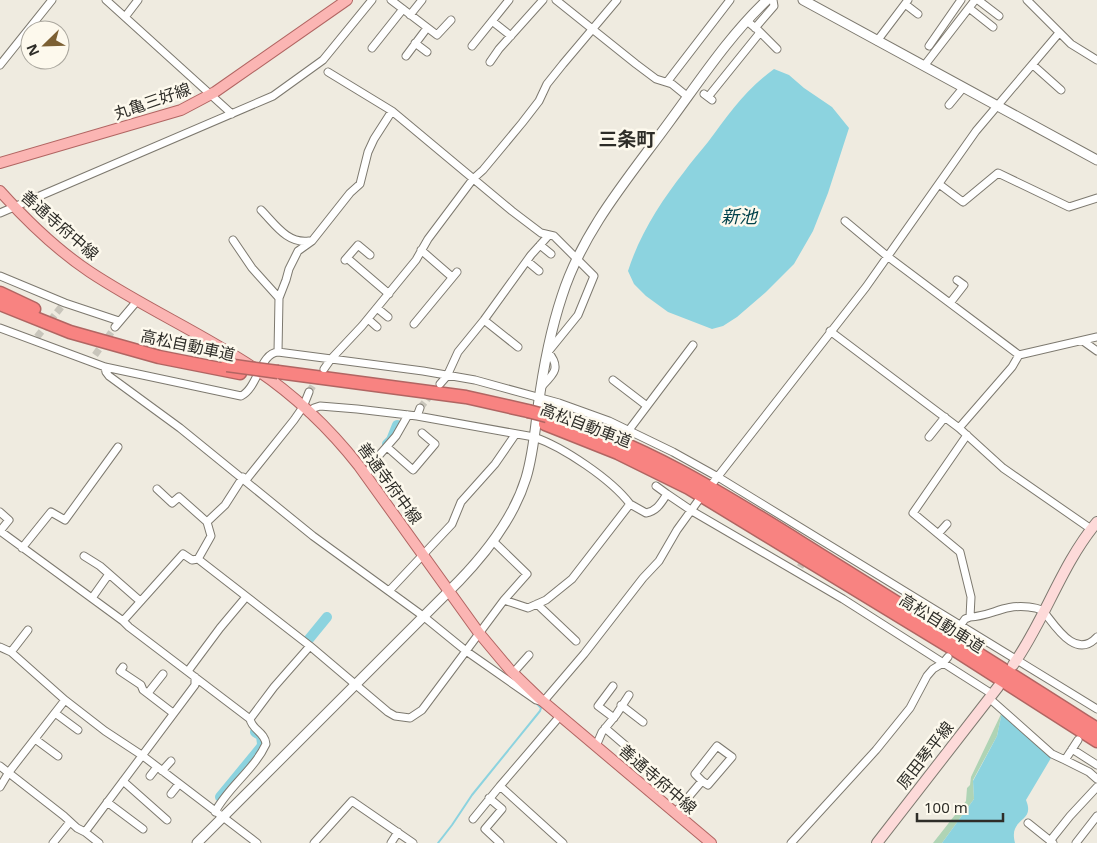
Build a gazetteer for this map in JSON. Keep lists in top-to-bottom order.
{
  "streets": {
    "highway": ["高松自動車道"],
    "main road": ["丸亀三好線", "善通寺府中線", "原田琴平線"]
  },
  "districts": ["三条町"],
  "water": ["新池"],
  "scale_bar": "100 m",
  "north": "bottom left"
}
